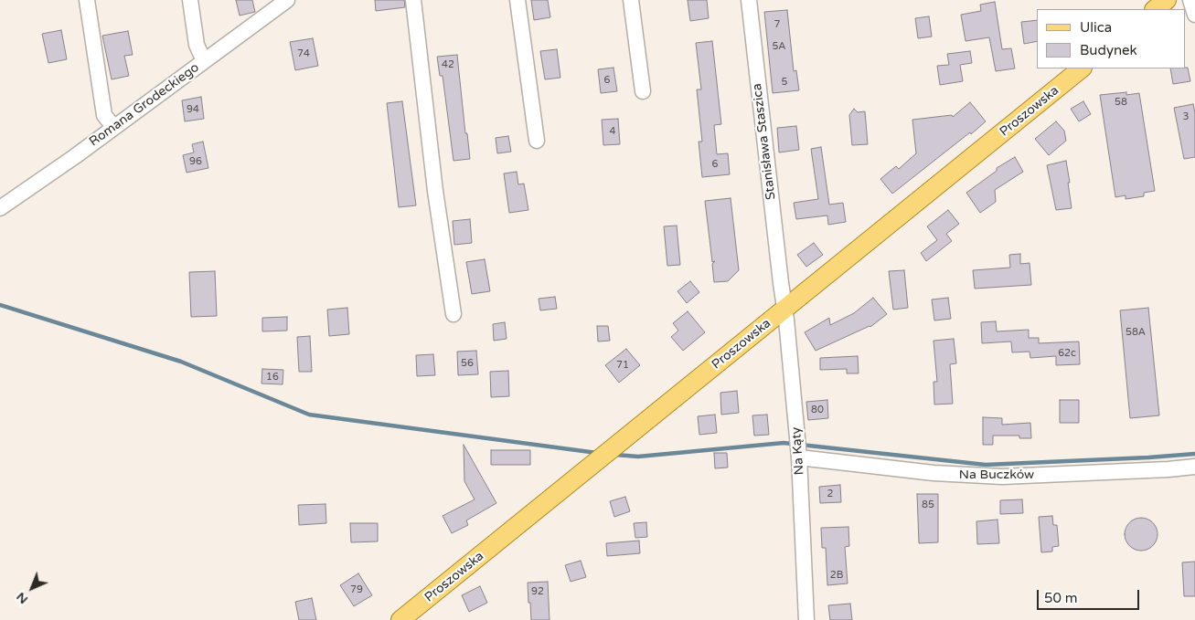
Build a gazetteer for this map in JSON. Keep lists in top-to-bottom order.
{
  "streets": {
    "main road": ["Proszowska"],
    "street": [
      "Romana Grodeckiego",
      "Stanisława Staszica",
      "Na Kąty",
      "Na Buczków"
    ]
  },
  "crossings": [
    ["Proszowska", "Na Kąty"],
    ["Stanisława Staszica", "Na Kąty"],
    ["Na Kąty", "Na Buczków"]
  ],
  "house_numbers": [
    "7",
    "5A",
    "74",
    "42",
    "6",
    "5",
    "58",
    "94",
    "3",
    "4",
    "96",
    "6",
    "58A",
    "62c",
    "56",
    "71",
    "16",
    "80",
    "2",
    "85",
    "2B",
    "79",
    "92"
  ],
  "legend": ["Ulica", "Budynek"],
  "scale_bar": "50 m",
  "north": "bottom left"
}
